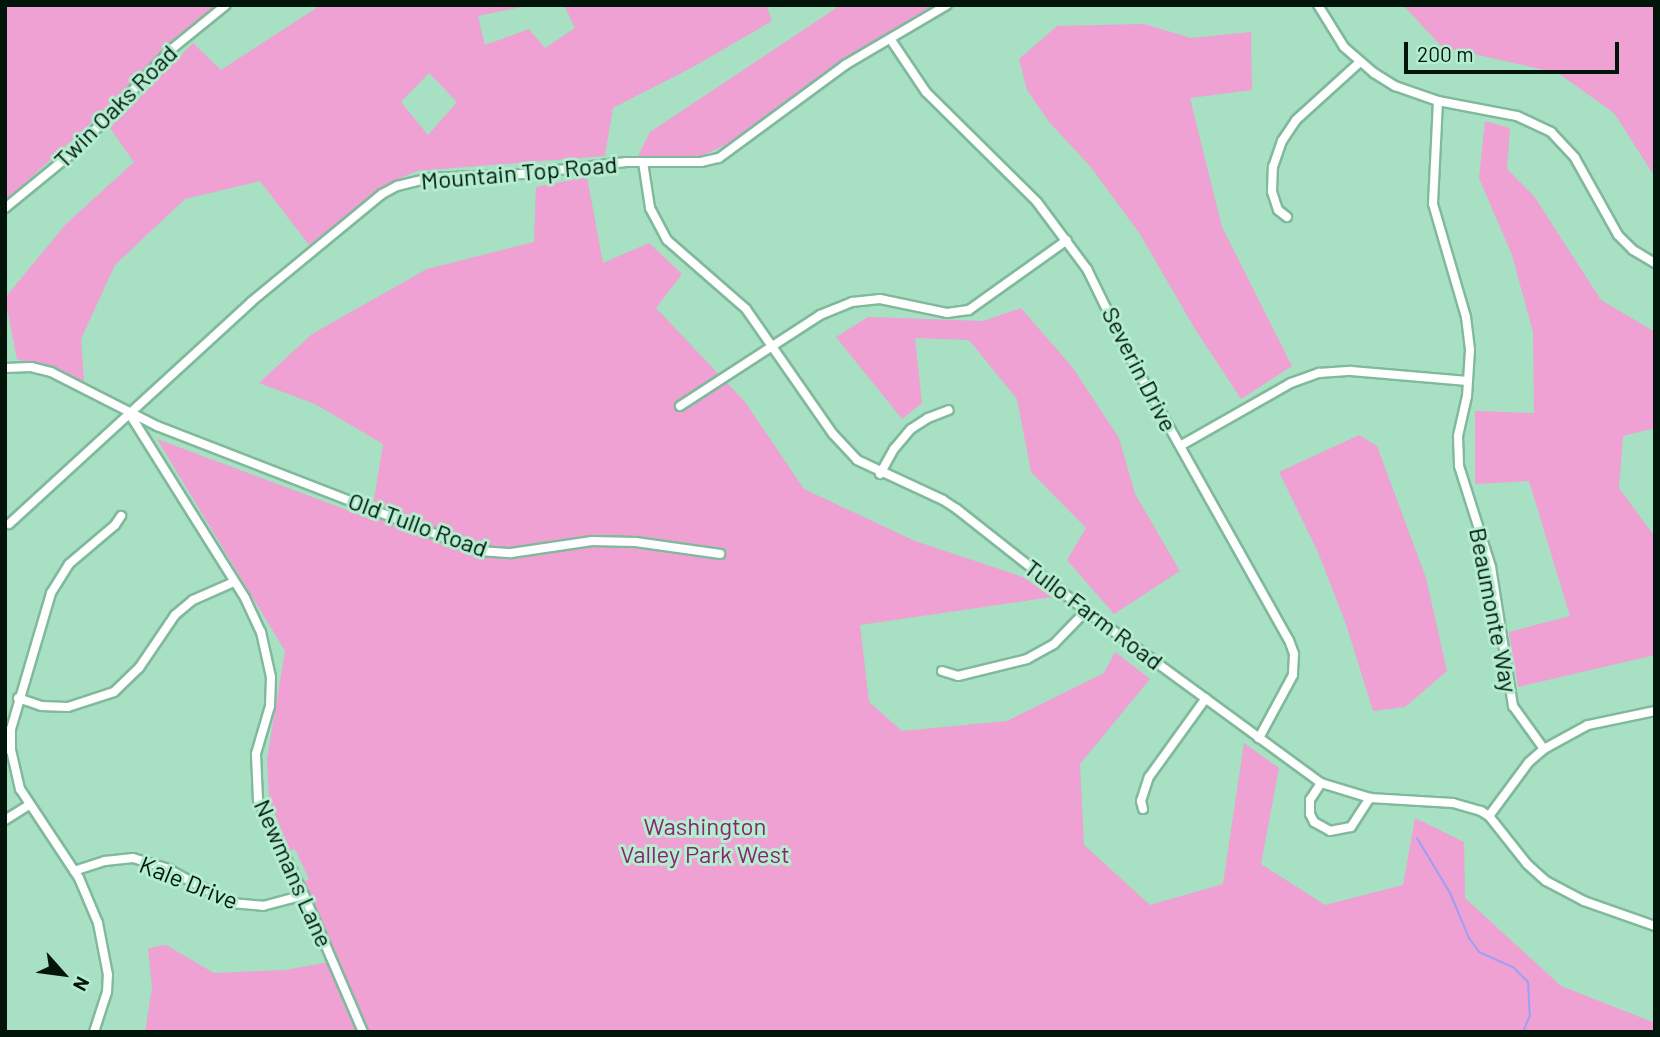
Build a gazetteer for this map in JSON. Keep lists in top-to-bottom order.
{
  "streets": {
    "street": [
      "Twin Oaks Road",
      "Mountain Top Road",
      "Severin Drive",
      "Old Tullo Road",
      "Beaumonte Way",
      "Tullo Farm Road",
      "Newmans Lane",
      "Kale Drive"
    ]
  },
  "crossings": [
    ["Mountain Top Road", "Severin Drive"],
    ["Mountain Top Road", "Old Tullo Road"],
    ["Mountain Top Road", "Tullo Farm Road"],
    ["Mountain Top Road", "Newmans Lane"],
    ["Severin Drive", "Tullo Farm Road"],
    ["Old Tullo Road", "Newmans Lane"],
    ["Newmans Lane", "Kale Drive"]
  ],
  "parks": ["Washington Valley Park West"],
  "scale_bar": "200 m",
  "north": "bottom right"
}
